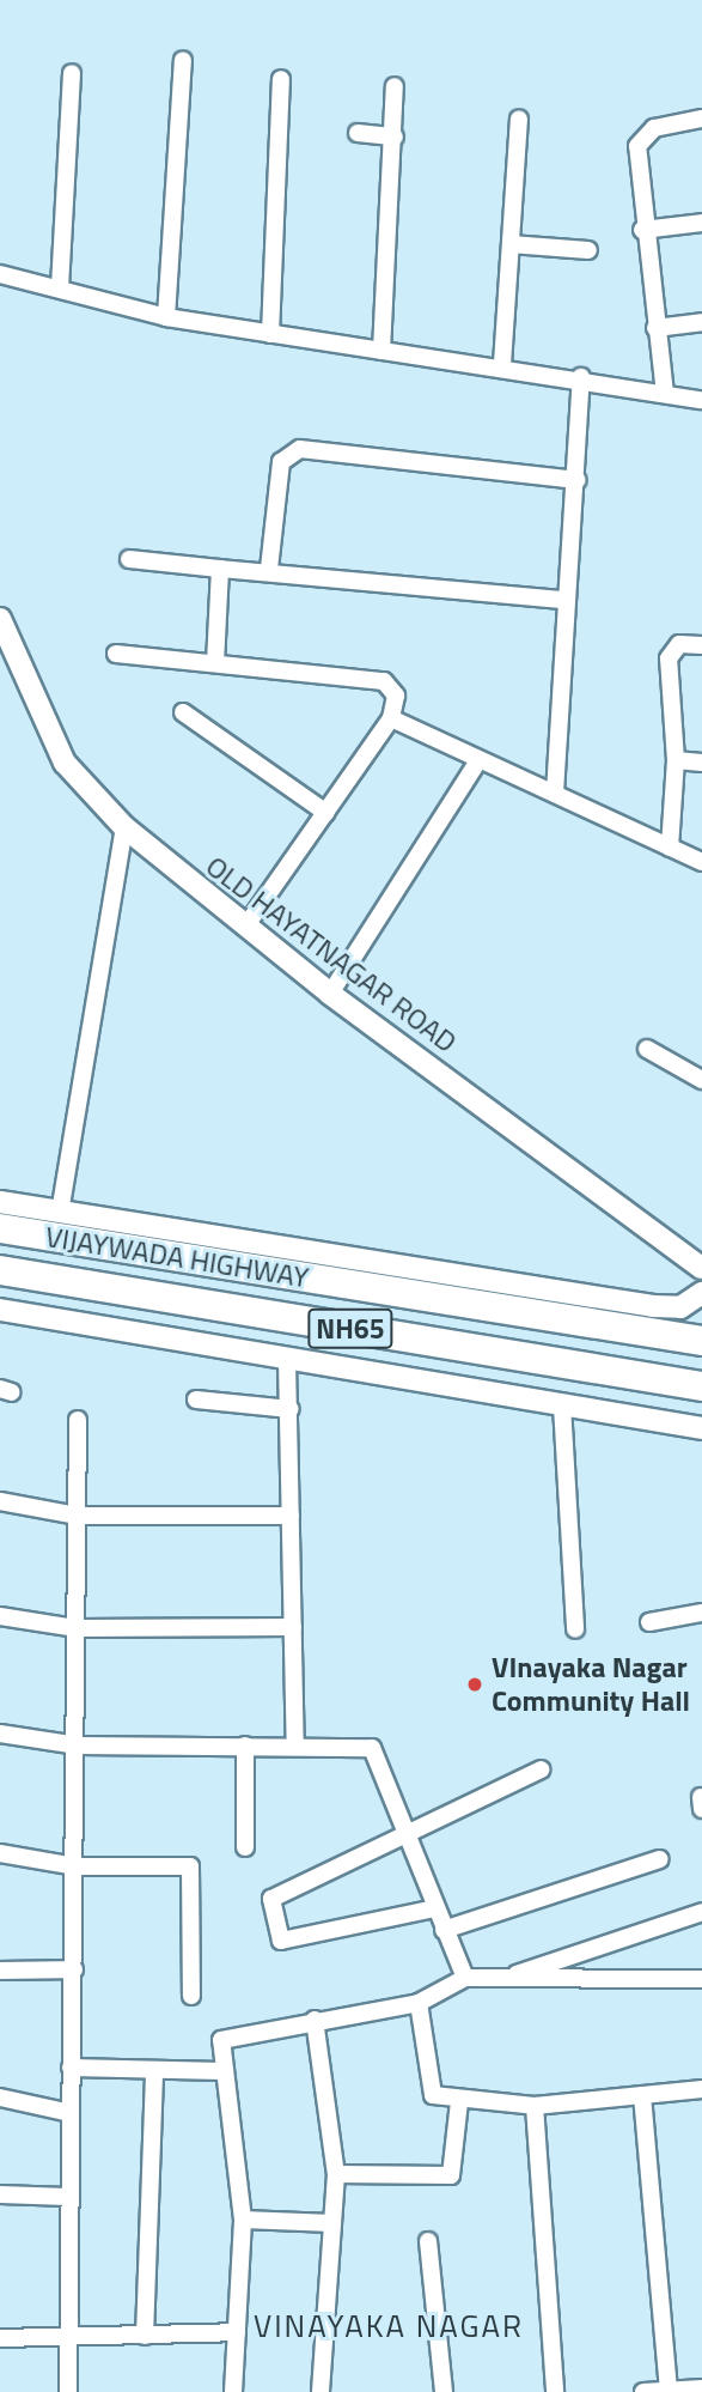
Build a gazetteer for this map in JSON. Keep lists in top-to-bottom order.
{
  "streets": {
    "highway": ["VIJAYWADA HIGHWAY", "NH65"],
    "street": ["OLD HAYATNAGAR ROAD"]
  },
  "districts": ["VINAYAKA NAGAR"],
  "places": ["VInayaka Nagar Community Hall"]
}
